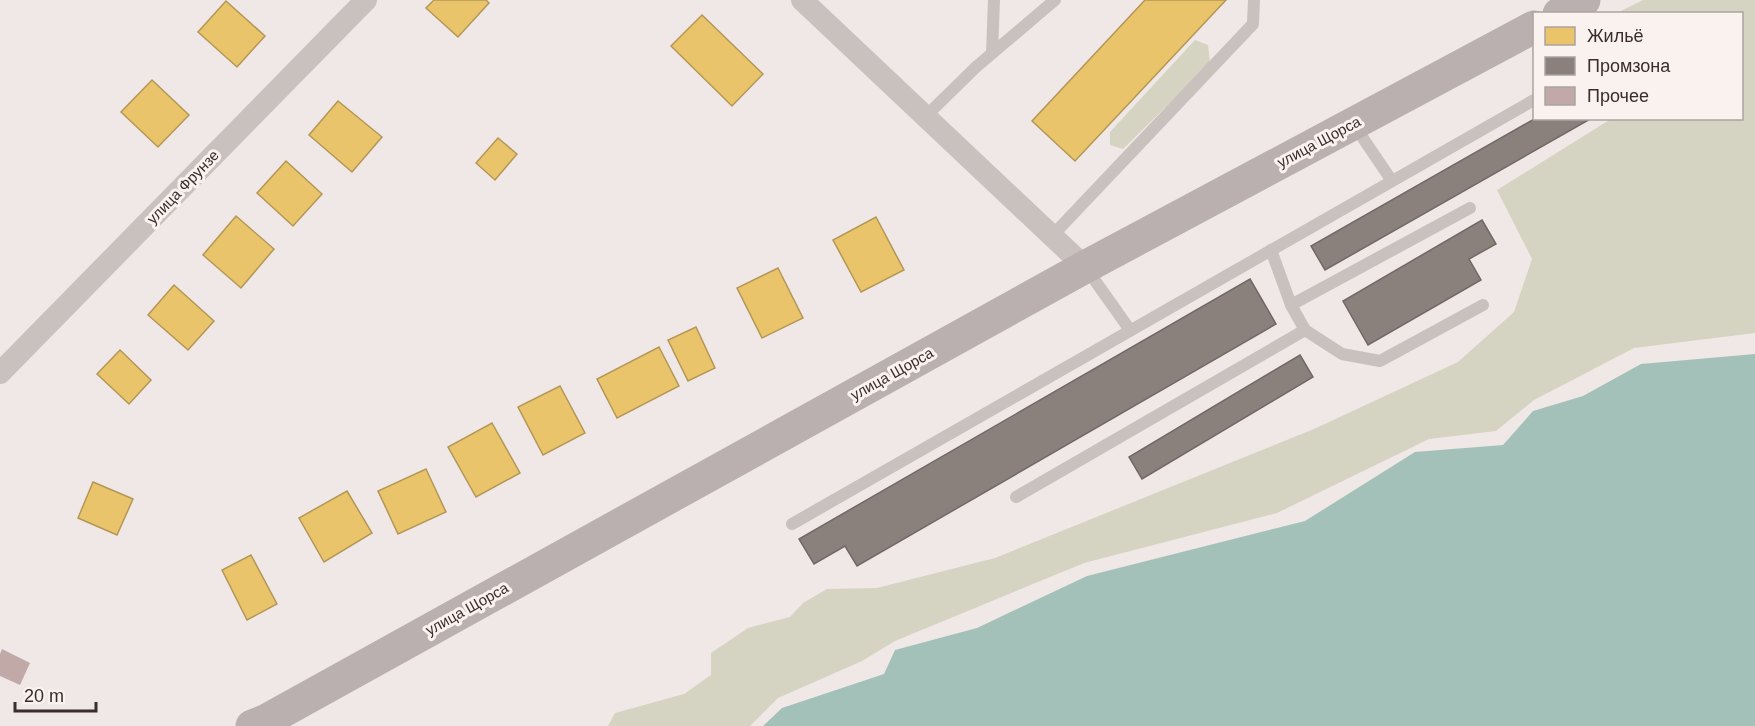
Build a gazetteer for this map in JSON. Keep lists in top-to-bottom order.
{
  "streets": {
    "street": ["улица Щорса", "улица Фрунзе"]
  },
  "legend": ["Жильё", "Промзона", "Прочее"],
  "scale_bar": "20 m"
}
